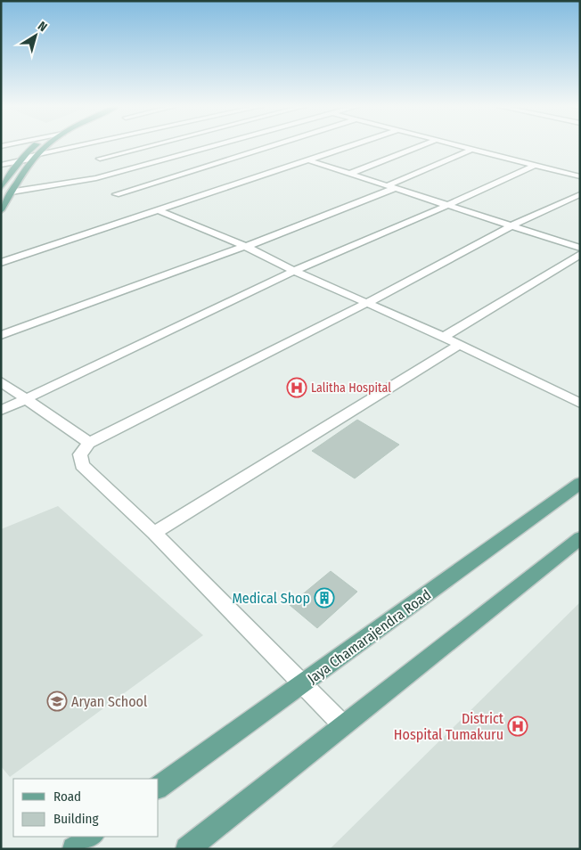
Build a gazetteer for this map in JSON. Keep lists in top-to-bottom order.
{
  "streets": {
    "main road": ["Jaya Chamarajendra Road"]
  },
  "places": {
    "hospital": ["Lalitha Hospital", "District Hospital Tumakuru"],
    "building": ["Medical Shop"],
    "school or university": ["Aryan School"]
  },
  "legend": ["Road", "Building"],
  "north": "top right"
}
